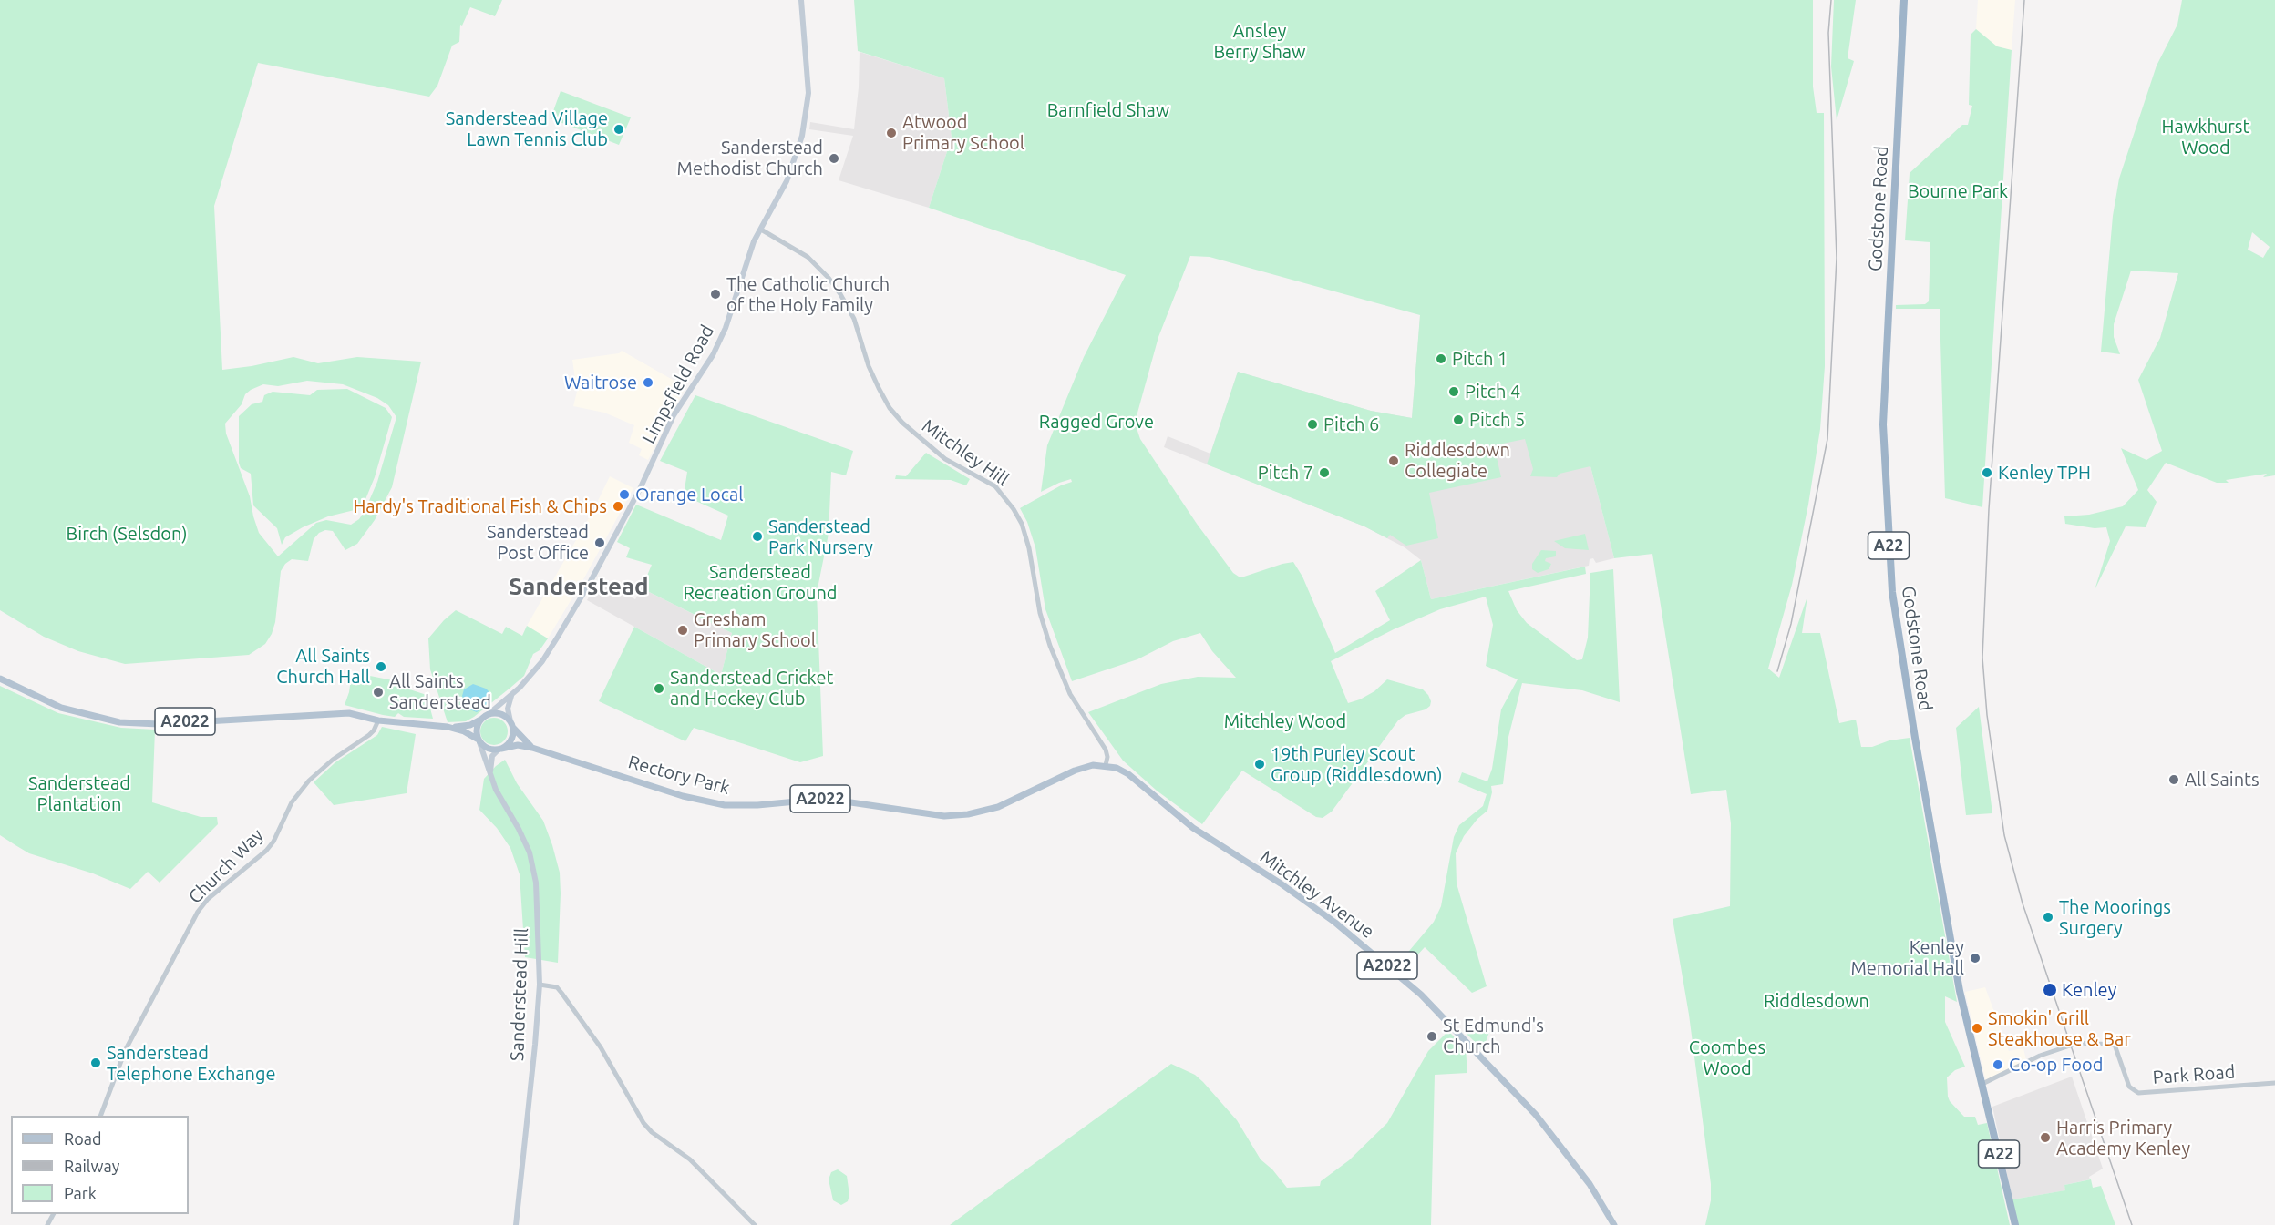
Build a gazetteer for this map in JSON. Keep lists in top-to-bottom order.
{
  "streets": {
    "highway": ["Godstone Road", "A22"],
    "main road": [
      "Limpsfield Road",
      "A2022",
      "Rectory Park",
      "Mitchley Avenue",
      "Sanderstead Hill"
    ],
    "street": ["Mitchley Hill", "Church Way", "Park Road"]
  },
  "crossings": [
    ["Godstone Road", "Park Road"],
    ["Limpsfield Road", "Mitchley Hill"],
    ["Limpsfield Road", "A2022"],
    ["Limpsfield Road", "Rectory Park"],
    ["Limpsfield Road", "Sanderstead Hill"],
    ["Mitchley Hill", "Rectory Park"],
    ["Mitchley Hill", "Mitchley Avenue"],
    ["A2022", "Rectory Park"],
    ["A2022", "Church Way"],
    ["A2022", "Sanderstead Hill"],
    ["Rectory Park", "Mitchley Avenue"],
    ["Rectory Park", "Sanderstead Hill"]
  ],
  "districts": ["Sanderstead"],
  "parks": [
    "Ansley Berry Shaw",
    "Barnfield Shaw",
    "Hawkhurst Wood",
    "Bourne Park",
    "Ragged Grove",
    "Birch (Selsdon)",
    "Sanderstead Recreation Ground",
    "Mitchley Wood",
    "Sanderstead Plantation",
    "Riddlesdown",
    "Coombes Wood"
  ],
  "places": [
    "Sanderstead Village Lawn Tennis Club",
    "Atwood Primary School",
    "Sanderstead Methodist Church",
    "The Catholic Church of the Holy Family",
    "Pitch 1",
    "Waitrose",
    "Pitch 4",
    "Pitch 5",
    "Pitch 6",
    "Riddlesdown Collegiate",
    "Pitch 7",
    "Kenley TPH",
    "Orange Local",
    "Hardy's Traditional Fish & Chips",
    "Sanderstead Park Nursery",
    "Sanderstead Post Office",
    "Gresham Primary School",
    "All Saints Church Hall",
    "Sanderstead Cricket and Hockey Club",
    "All Saints Sanderstead",
    "19th Purley Scout Group (Riddlesdown)",
    "All Saints",
    "The Moorings Surgery",
    "Kenley Memorial Hall",
    "Kenley",
    "Smokin' Grill Steakhouse & Bar",
    "St Edmund's Church",
    "Sanderstead Telephone Exchange",
    "Co-op Food",
    "Harris Primary Academy Kenley"
  ],
  "legend": ["Road", "Railway", "Park"]
}
